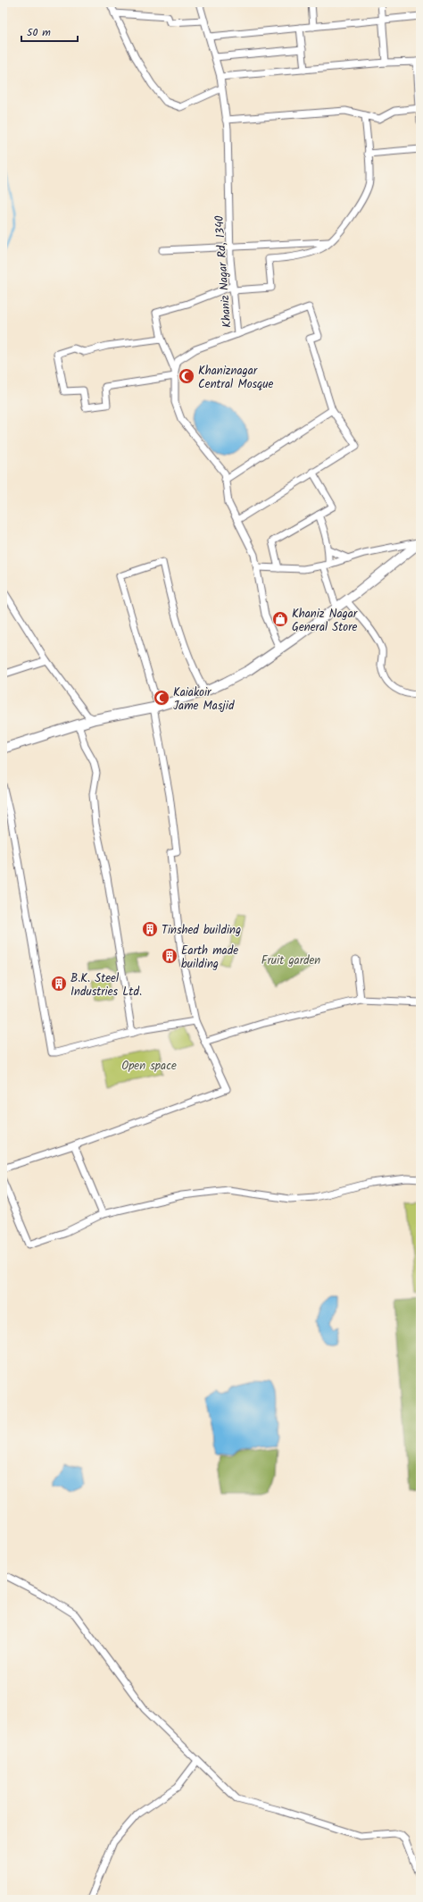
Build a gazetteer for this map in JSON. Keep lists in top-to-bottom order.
{
  "streets": {
    "street": ["Khaniz Nagar Rd, 1340"]
  },
  "parks": ["Fruit garden", "Open space"],
  "places": {
    "mosque": ["Khaniznagar Central Mosque", "Kaiakoir Jame Masjid"],
    "shop": ["Khaniz Nagar General Store"],
    "building": ["Tinshed building", "Earth made building", "B.K. Steel Industries Ltd."]
  },
  "scale_bar": "50 m"
}
